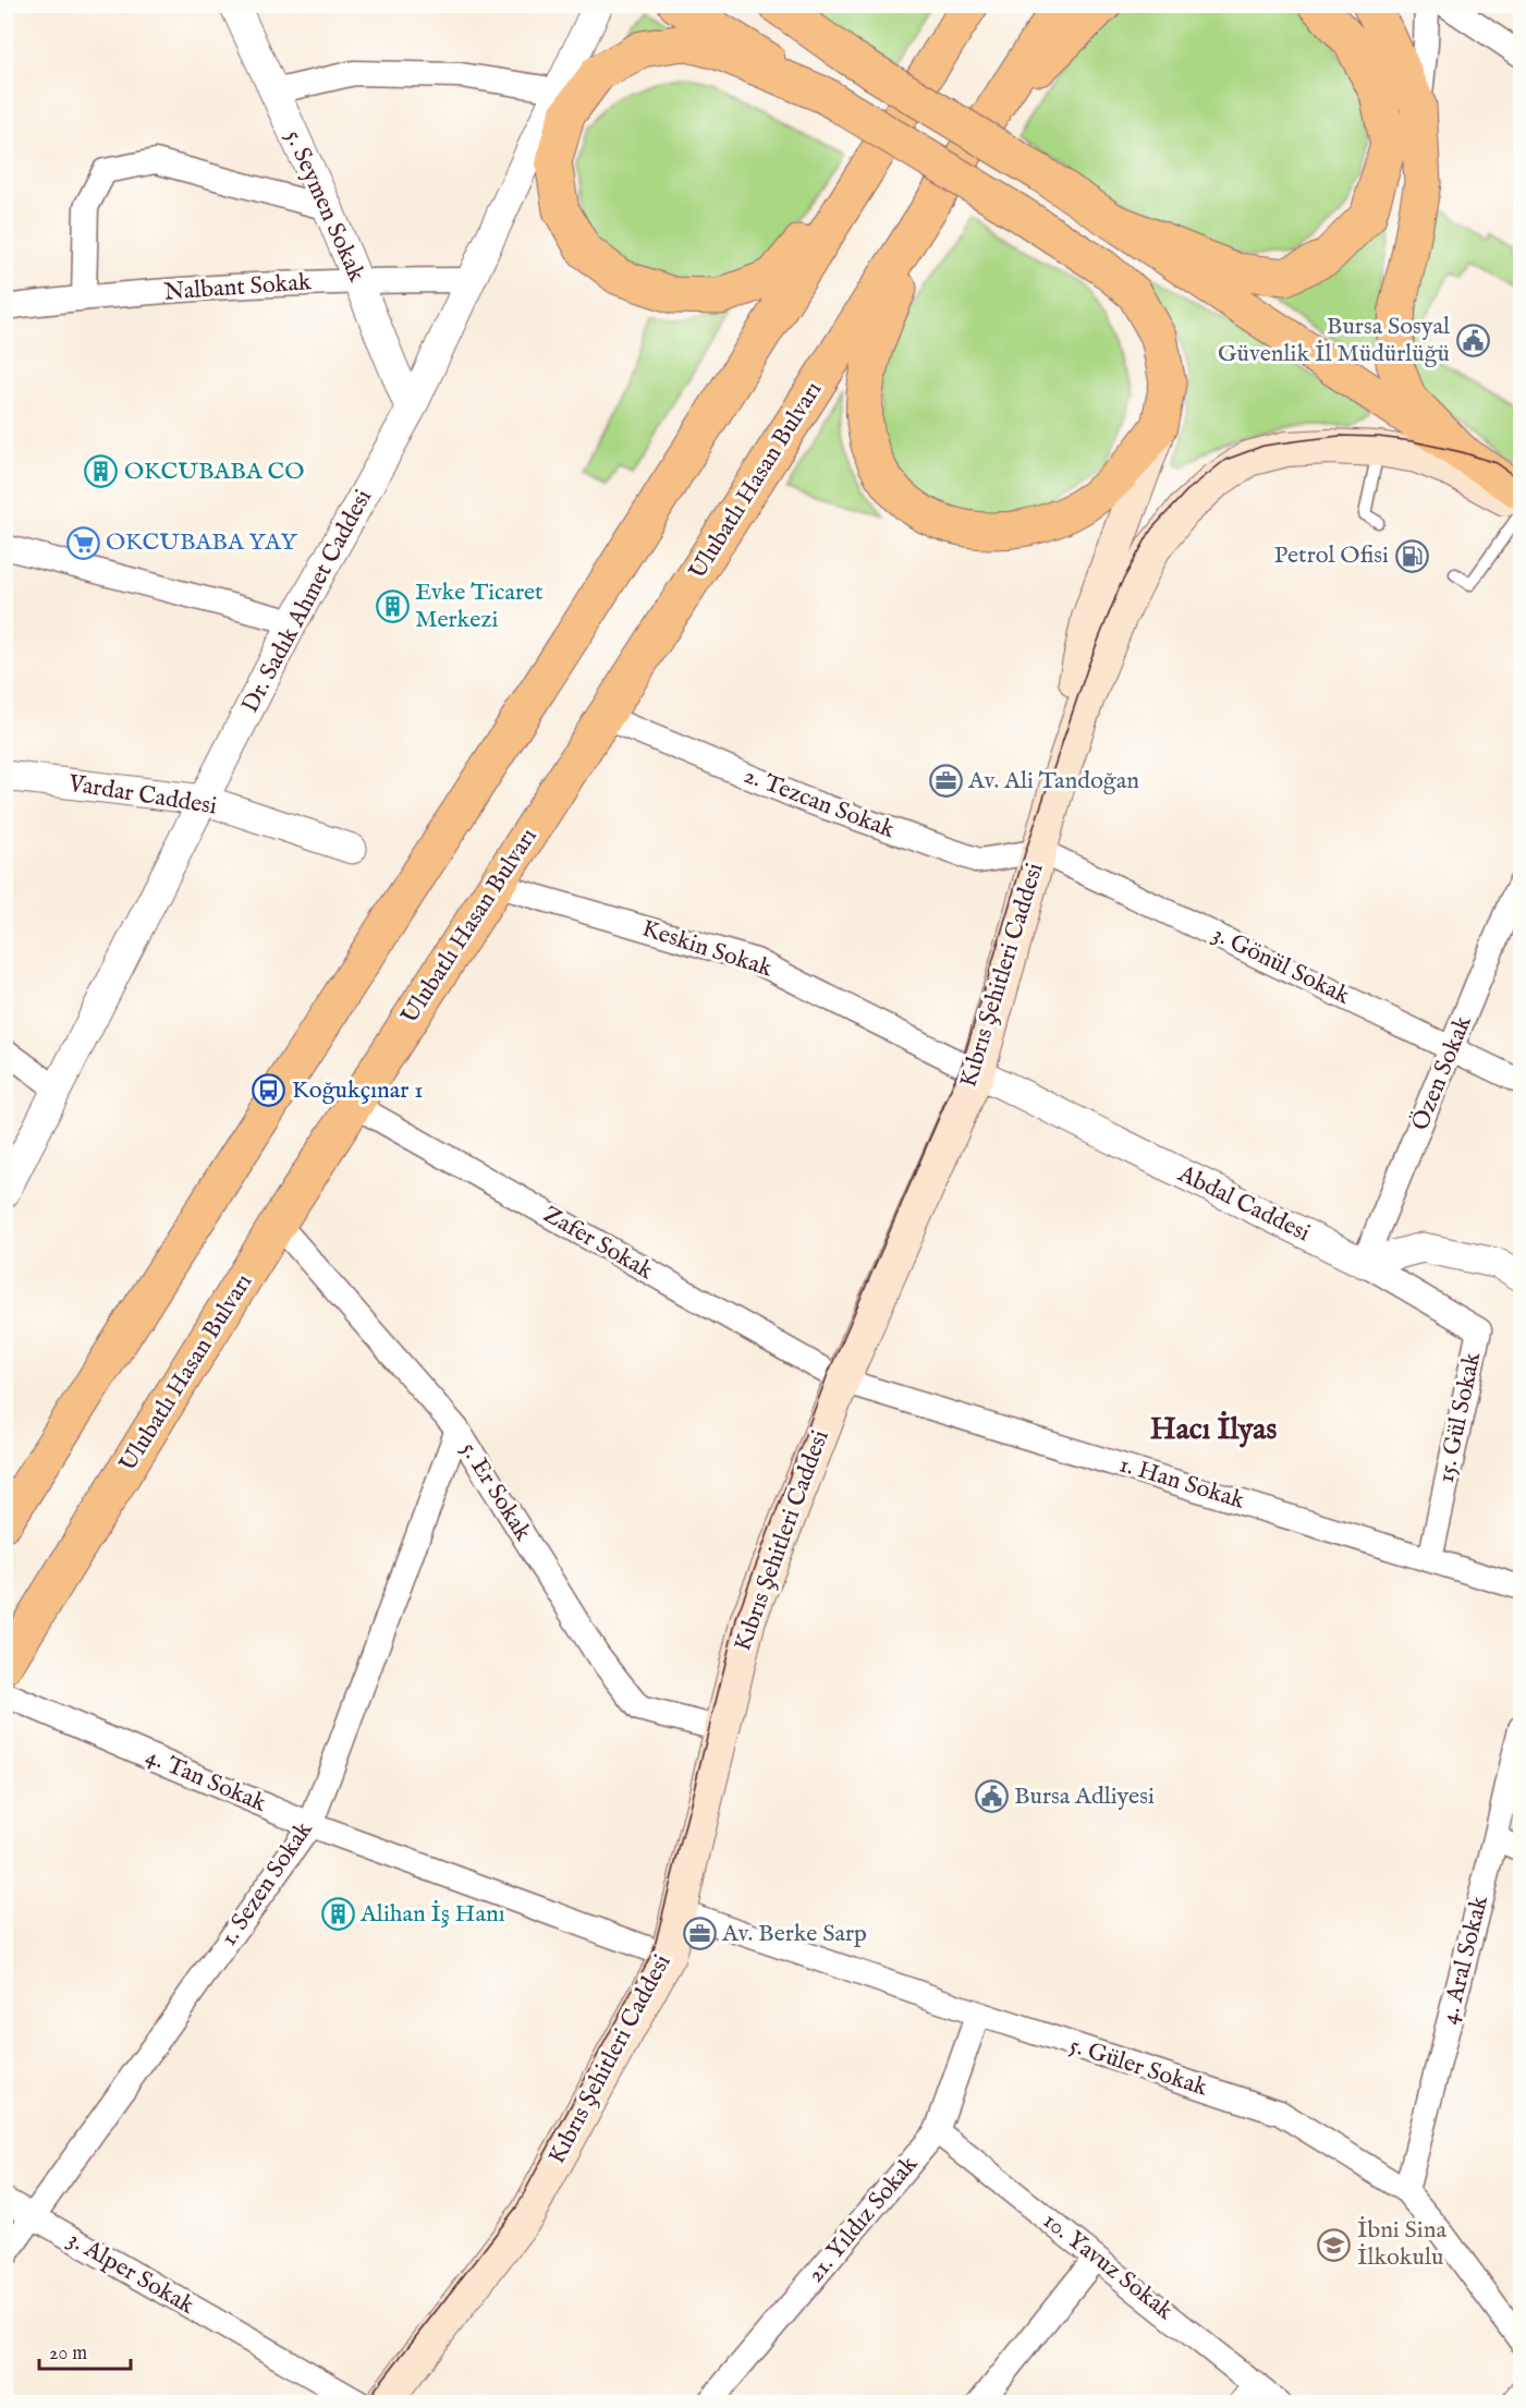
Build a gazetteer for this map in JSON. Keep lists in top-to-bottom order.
{
  "streets": {
    "main road": ["Ulubatlı Hasan Bulvarı", "Kıbrıs Şehitleri Caddesi"],
    "street": [
      "5. Seymen Sokak",
      "Nalbant Sokak",
      "Dr. Sadık Ahmet Caddesi",
      "Vardar Caddesi",
      "2. Tezcan Sokak",
      "Keskin Sokak",
      "3. Gönül Sokak",
      "Özen Sokak",
      "Abdal Caddesi",
      "Zafer Sokak",
      "15. Gül Sokak",
      "1. Han Sokak",
      "5. Er Sokak",
      "4. Tan Sokak",
      "1. Sezen Sokak",
      "4. Aral Sokak",
      "5. Güler Sokak",
      "21. Yıldız Sokak",
      "10. Yavuz Sokak",
      "3. Alper Sokak"
    ]
  },
  "crossings": [
    ["5. Seymen Sokak", "Nalbant Sokak"],
    ["5. Seymen Sokak", "Dr. Sadık Ahmet Caddesi"],
    ["Nalbant Sokak", "Dr. Sadık Ahmet Caddesi"],
    ["Ulubatlı Hasan Bulvarı", "2. Tezcan Sokak"],
    ["Ulubatlı Hasan Bulvarı", "Keskin Sokak"],
    ["Ulubatlı Hasan Bulvarı", "Zafer Sokak"],
    ["Ulubatlı Hasan Bulvarı", "5. Er Sokak"],
    ["Dr. Sadık Ahmet Caddesi", "Vardar Caddesi"],
    ["2. Tezcan Sokak", "3. Gönül Sokak"],
    ["2. Tezcan Sokak", "Kıbrıs Şehitleri Caddesi"],
    ["Keskin Sokak", "Kıbrıs Şehitleri Caddesi"],
    ["Keskin Sokak", "Abdal Caddesi"],
    ["3. Gönül Sokak", "Kıbrıs Şehitleri Caddesi"],
    ["3. Gönül Sokak", "Özen Sokak"],
    ["Kıbrıs Şehitleri Caddesi", "Abdal Caddesi"],
    ["Kıbrıs Şehitleri Caddesi", "Zafer Sokak"],
    ["Kıbrıs Şehitleri Caddesi", "1. Han Sokak"],
    ["Kıbrıs Şehitleri Caddesi", "5. Er Sokak"],
    ["Kıbrıs Şehitleri Caddesi", "4. Tan Sokak"],
    ["Kıbrıs Şehitleri Caddesi", "5. Güler Sokak"],
    ["Özen Sokak", "Abdal Caddesi"],
    ["Özen Sokak", "15. Gül Sokak"],
    ["Abdal Caddesi", "15. Gül Sokak"],
    ["Zafer Sokak", "1. Han Sokak"],
    ["15. Gül Sokak", "1. Han Sokak"],
    ["5. Er Sokak", "1. Sezen Sokak"],
    ["4. Tan Sokak", "1. Sezen Sokak"],
    ["1. Sezen Sokak", "3. Alper Sokak"],
    ["4. Aral Sokak", "5. Güler Sokak"],
    ["5. Güler Sokak", "21. Yıldız Sokak"],
    ["21. Yıldız Sokak", "10. Yavuz Sokak"]
  ],
  "districts": ["Hacı İlyas"],
  "places": {
    "public building": ["Bursa Sosyal Güvenlik İl Müdürlüğü", "Bursa Adliyesi"],
    "building": ["OKCUBABA CO", "Evke Ticaret Merkezi", "Alihan İş Hanı"],
    "supermarket": ["OKCUBABA YAY"],
    "fuel station": ["Petrol Ofisi"],
    "office": ["Av. Ali Tandoğan", "Av. Berke Sarp"],
    "bus stop": ["Koğukçınar 1"],
    "school or university": ["İbni Sina İlkokulu"]
  },
  "scale_bar": "20 m"
}
